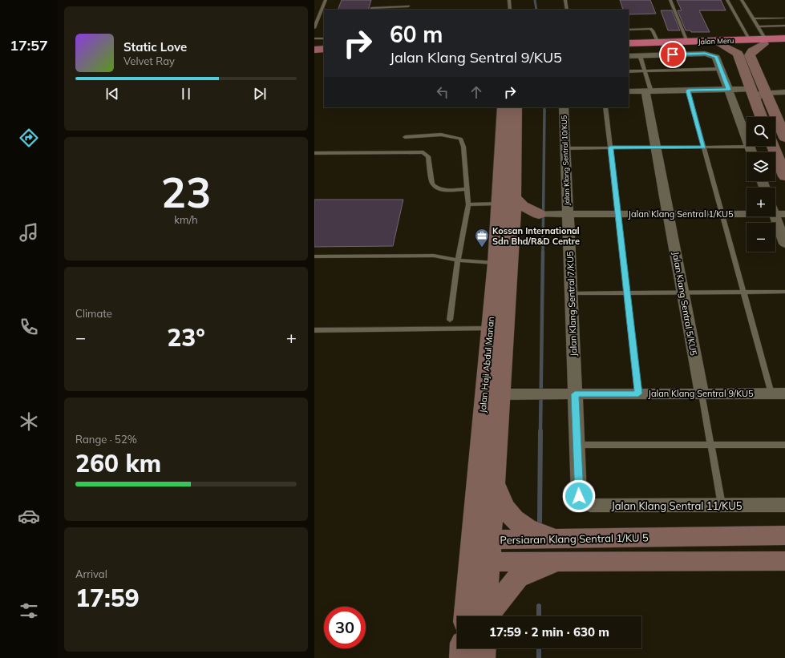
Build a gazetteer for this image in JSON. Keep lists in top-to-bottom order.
{
  "streets": {
    "highway": ["Jalan Meru"],
    "street": [
      "Jalan Klang Sentral 10/KU5",
      "Jalan Klang Sentral 1/KU5",
      "Jalan Klang Sentral 7/KU5",
      "Jalan Klang Sentral 5/KU5",
      "Jalan Haji Abdul Manan",
      "Jalan Klang Sentral 9/KU5",
      "Jalan Klang Sentral 11/KU5",
      "Persiaran Klang Sentral 1/KU 5"
    ]
  },
  "crossings": [
    ["Jalan Klang Sentral 10/KU5", "Jalan Klang Sentral 1/KU5"],
    ["Jalan Klang Sentral 10/KU5", "Jalan Klang Sentral 7/KU5"],
    ["Jalan Klang Sentral 1/KU5", "Jalan Klang Sentral 7/KU5"],
    ["Jalan Klang Sentral 1/KU5", "Jalan Klang Sentral 5/KU5"],
    ["Jalan Klang Sentral 7/KU5", "Jalan Klang Sentral 9/KU5"],
    ["Jalan Klang Sentral 7/KU5", "Jalan Klang Sentral 11/KU5"],
    ["Jalan Klang Sentral 5/KU5", "Jalan Klang Sentral 9/KU5"],
    ["Jalan Haji Abdul Manan", "Jalan Klang Sentral 9/KU5"],
    ["Jalan Haji Abdul Manan", "Persiaran Klang Sentral 1/KU 5"],
    ["Jalan Klang Sentral 9/KU5", "Jalan Klang Sentral 11/KU5"]
  ],
  "places": {
    "office": ["Kossan International Sdn Bhd/R&D Centre"]
  },
  "page": {
    "tabs": "17:57",
    "turn": ["60 m", "Jalan Klang Sentral 9/KU5"],
    "song": ["Static Love", "Velvet Ray"],
    "map_buttons": ["+", "−"],
    "tile": [
      ["23", "km/h"],
      "Climate",
      ["Range · 52%", "260 km"],
      ["Arrival", "17:59"]
    ],
    "heat": ["−", "23°", "+"],
    "limit": "30",
    "trip": "17:59 · 2 min · 630 m"
  }
}
